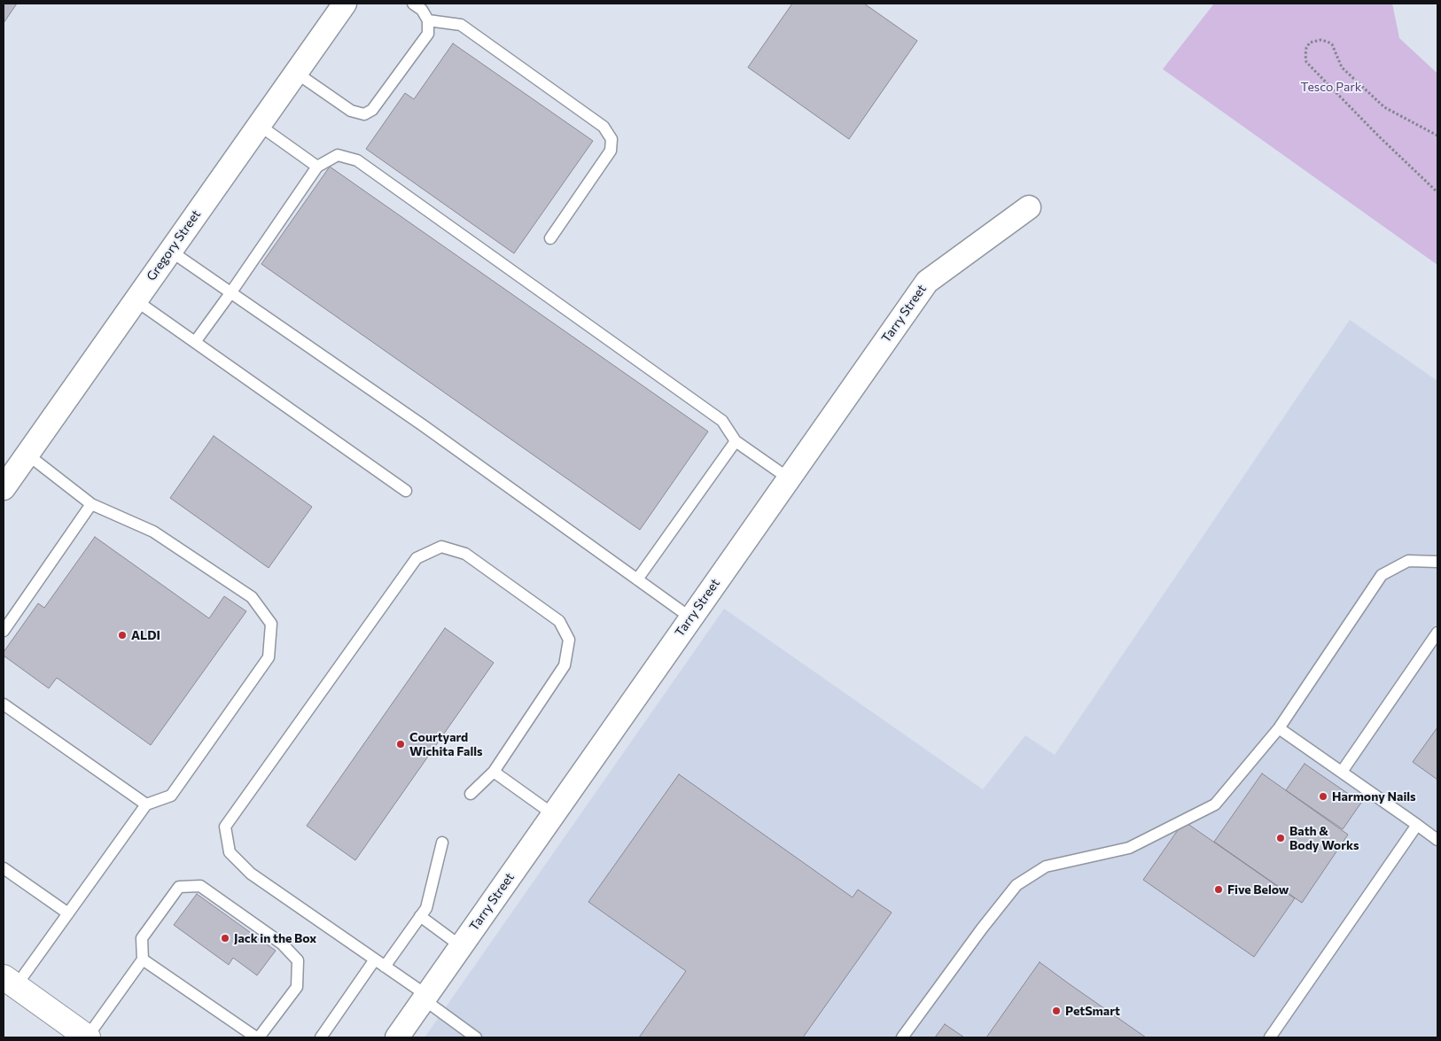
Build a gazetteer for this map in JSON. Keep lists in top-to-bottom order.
{
  "streets": {
    "street": ["Gregory Street", "Tarry Street"]
  },
  "parks": ["Tesco Park"],
  "places": [
    "ALDI",
    "Courtyard Wichita Falls",
    "Harmony Nails",
    "Bath & Body Works",
    "Five Below",
    "Jack in the Box",
    "PetSmart"
  ]
}
